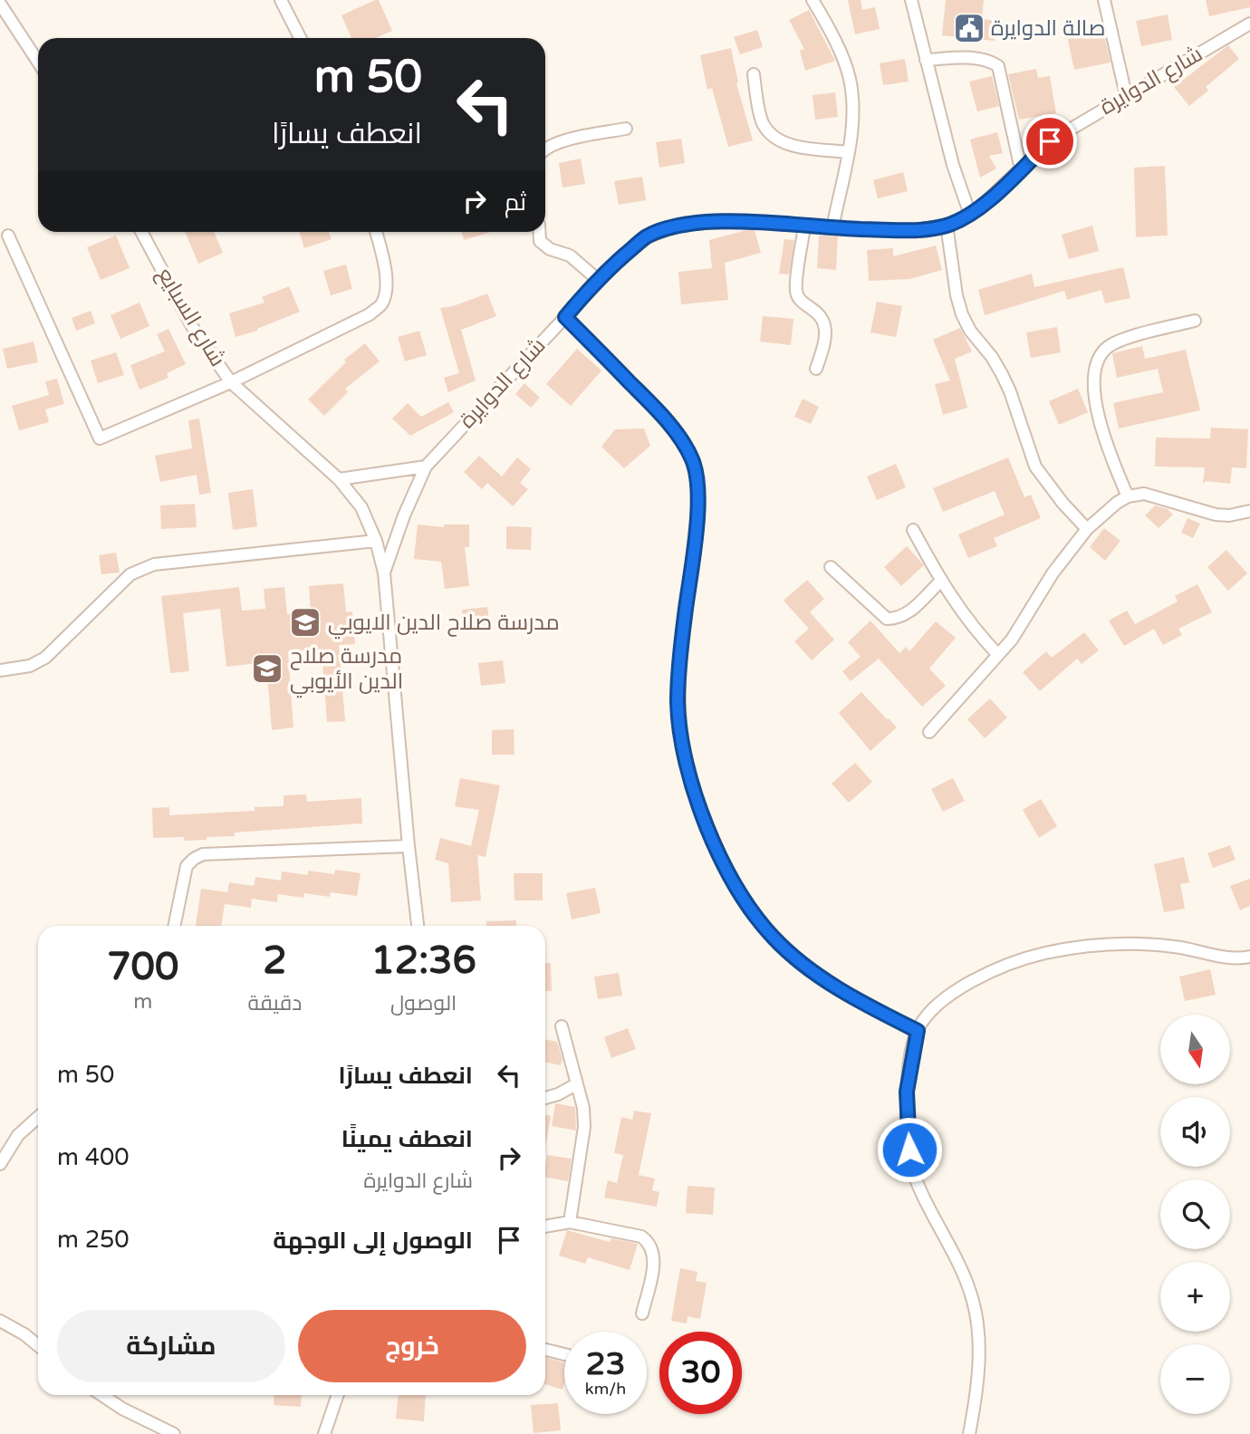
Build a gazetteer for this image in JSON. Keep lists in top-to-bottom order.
{
  "streets": {
    "street": ["شارع الدوايرة", "شارع السبايع"]
  },
  "crossings": [
    ["شارع الدوايرة", "شارع السبايع"]
  ],
  "places": {
    "public building": ["صالة الدوايرة"],
    "school or university": ["مدرسة صلاح الدين الايوبي", "مدرسة صلاح الدين الأيوبي"]
  },
  "north": "bottom",
  "page": {
    "turn": ["50 m", "انعطف يسارًا"],
    "then": "ثم",
    "eta": [
      "12:36",
      "الوصول",
      "2",
      "دقيقة",
      "700",
      "m"
    ],
    "map_buttons": ["+", "−"],
    "list": [
      {
        "name": "انعطف يسارًا",
        "value": "50 m"
      },
      {
        "name": "انعطف يمينًا",
        "note": "شارع الدوايرة",
        "value": "400 m"
      },
      {
        "name": "الوصول إلى الوجهة",
        "value": "250 m"
      }
    ],
    "buttons": ["خروج", "مشاركة"],
    "speed": "23 km/h",
    "limit": "30"
  }
}
